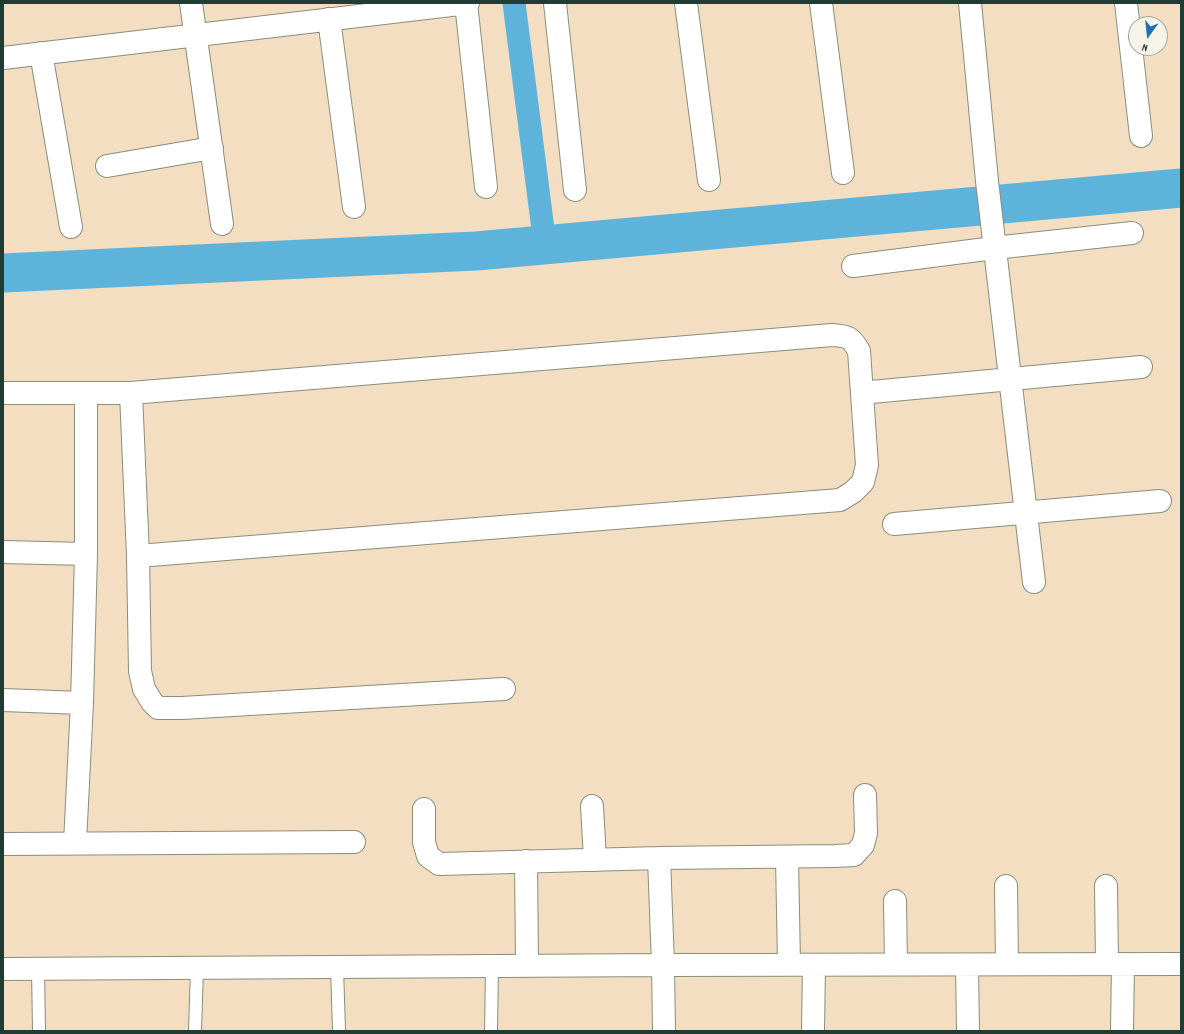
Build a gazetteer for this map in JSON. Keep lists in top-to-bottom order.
{
  "north": "bottom"
}
